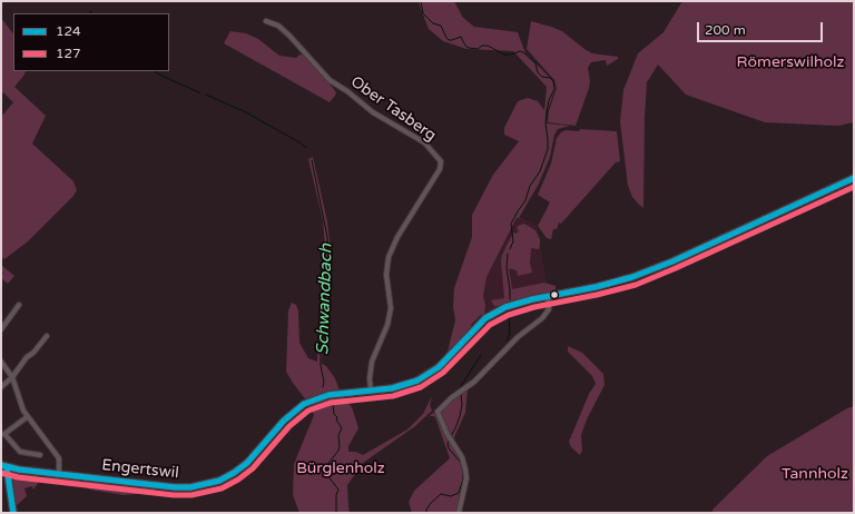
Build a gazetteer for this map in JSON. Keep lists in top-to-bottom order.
{
  "streets": {
    "main road": ["Engertswil"],
    "street": ["Ober Tasberg"]
  },
  "crossings": [
    ["Ober Tasberg", "Engertswil"]
  ],
  "water": ["Schwandbach"],
  "parks": ["Römerswilholz", "Bürglenholz", "Tannholz"],
  "lines": ["transit line 124", "transit line 127"],
  "legend": ["124", "127"],
  "scale_bar": "200 m"
}
